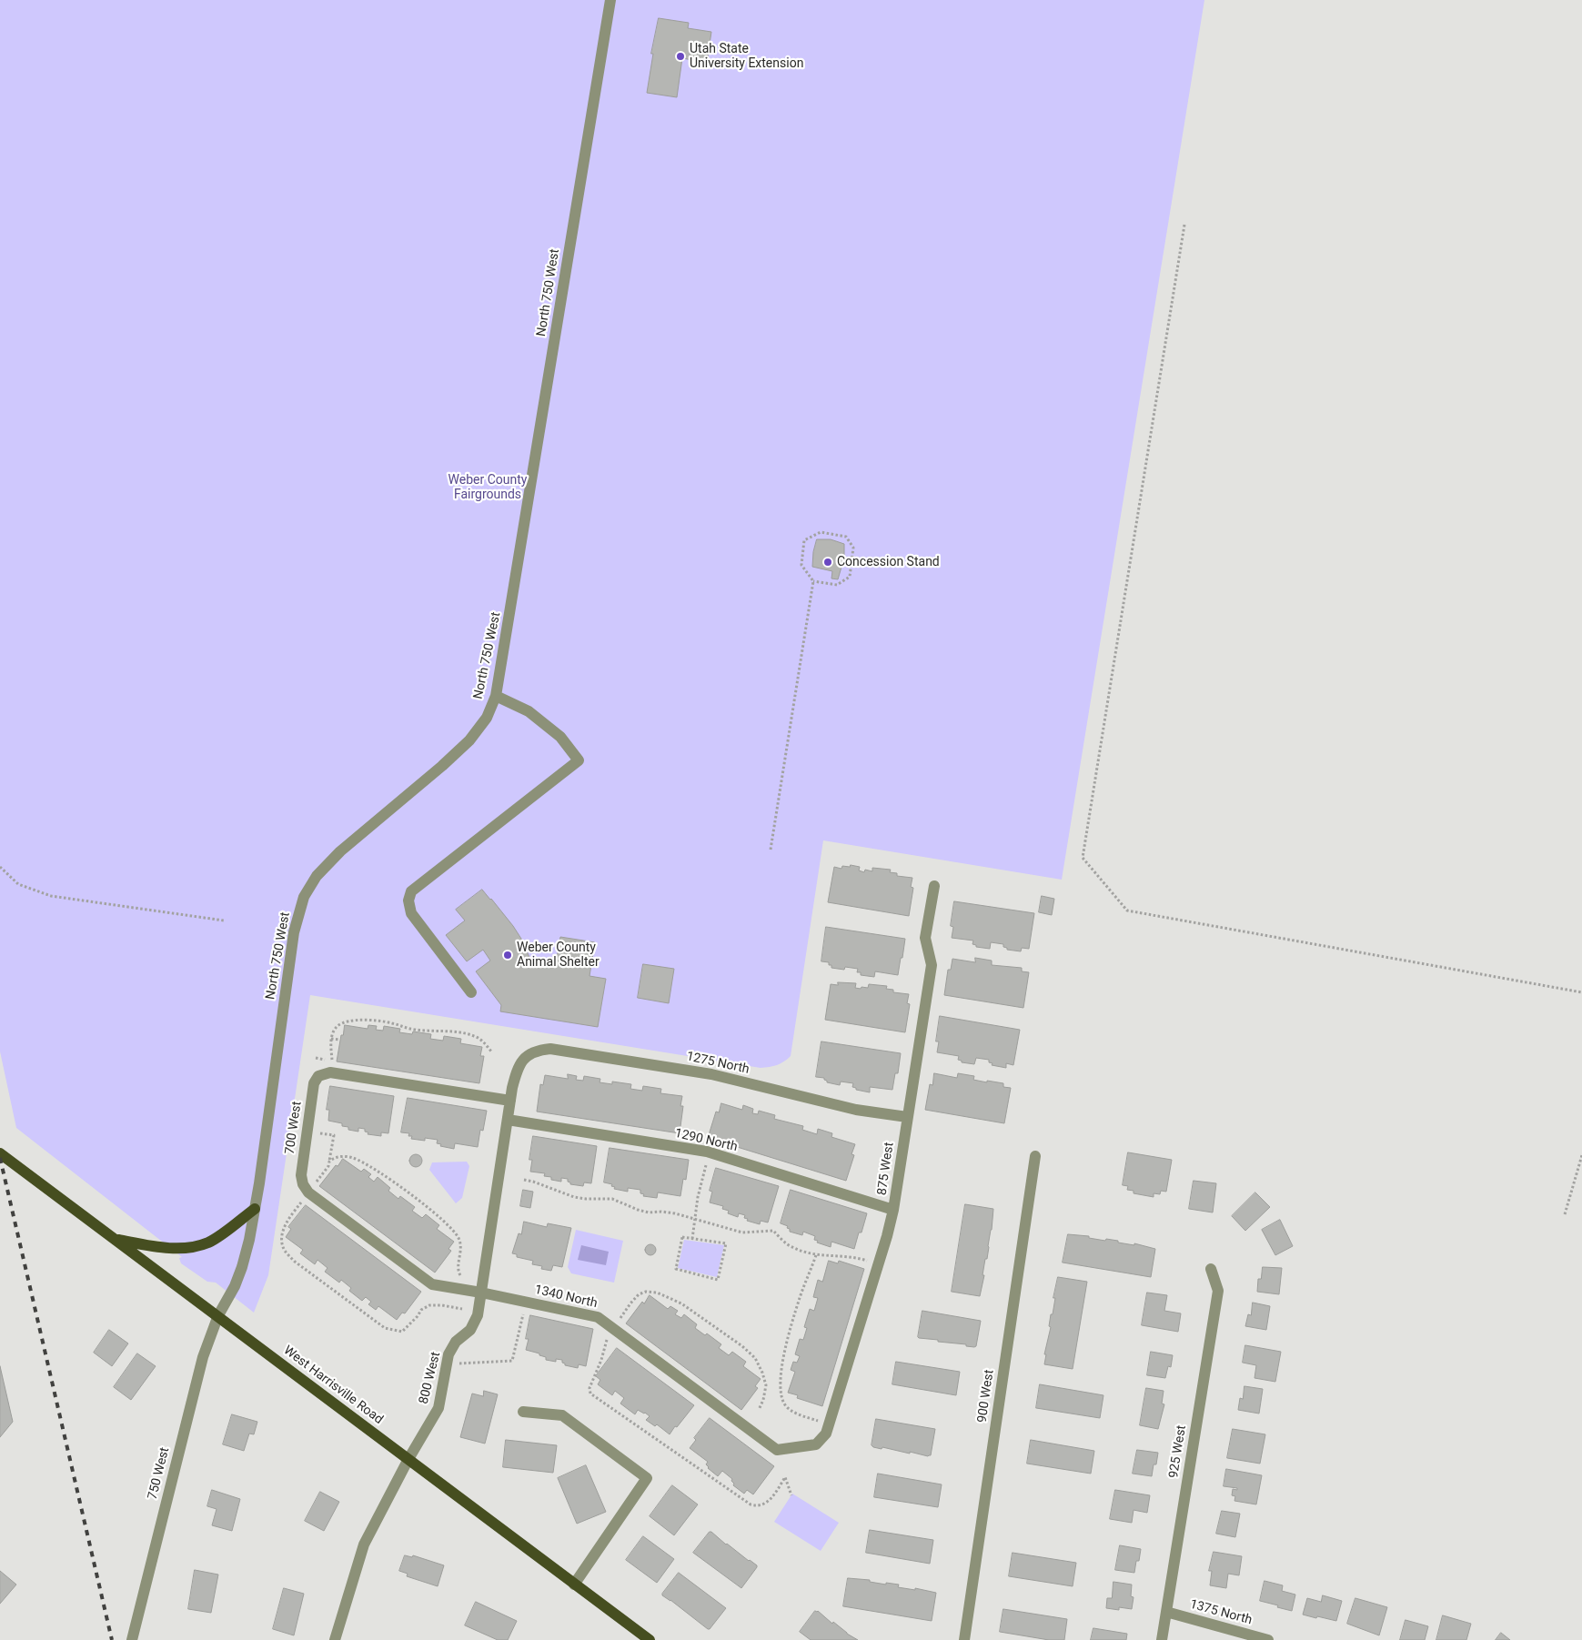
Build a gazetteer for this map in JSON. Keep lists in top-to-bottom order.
{
  "streets": {
    "main road": ["West Harrisville Road"],
    "street": [
      "North 750 West",
      "1275 North",
      "700 West",
      "1290 North",
      "875 West",
      "1340 North",
      "800 West",
      "900 West",
      "925 West",
      "750 West",
      "1375 North"
    ]
  },
  "crossings": [
    ["North 750 West", "West Harrisville Road"],
    ["North 750 West", "750 West"],
    ["1275 North", "875 West"],
    ["1275 North", "800 West"],
    ["700 West", "1340 North"],
    ["700 West", "800 West"],
    ["1290 North", "875 West"],
    ["1290 North", "800 West"],
    ["875 West", "1340 North"],
    ["1340 North", "800 West"],
    ["800 West", "West Harrisville Road"],
    ["West Harrisville Road", "750 West"],
    ["925 West", "1375 North"]
  ],
  "parks": ["Weber County Fairgrounds"],
  "places": ["Utah State University Extension", "Concession Stand", "Weber County Animal Shelter"]
}
